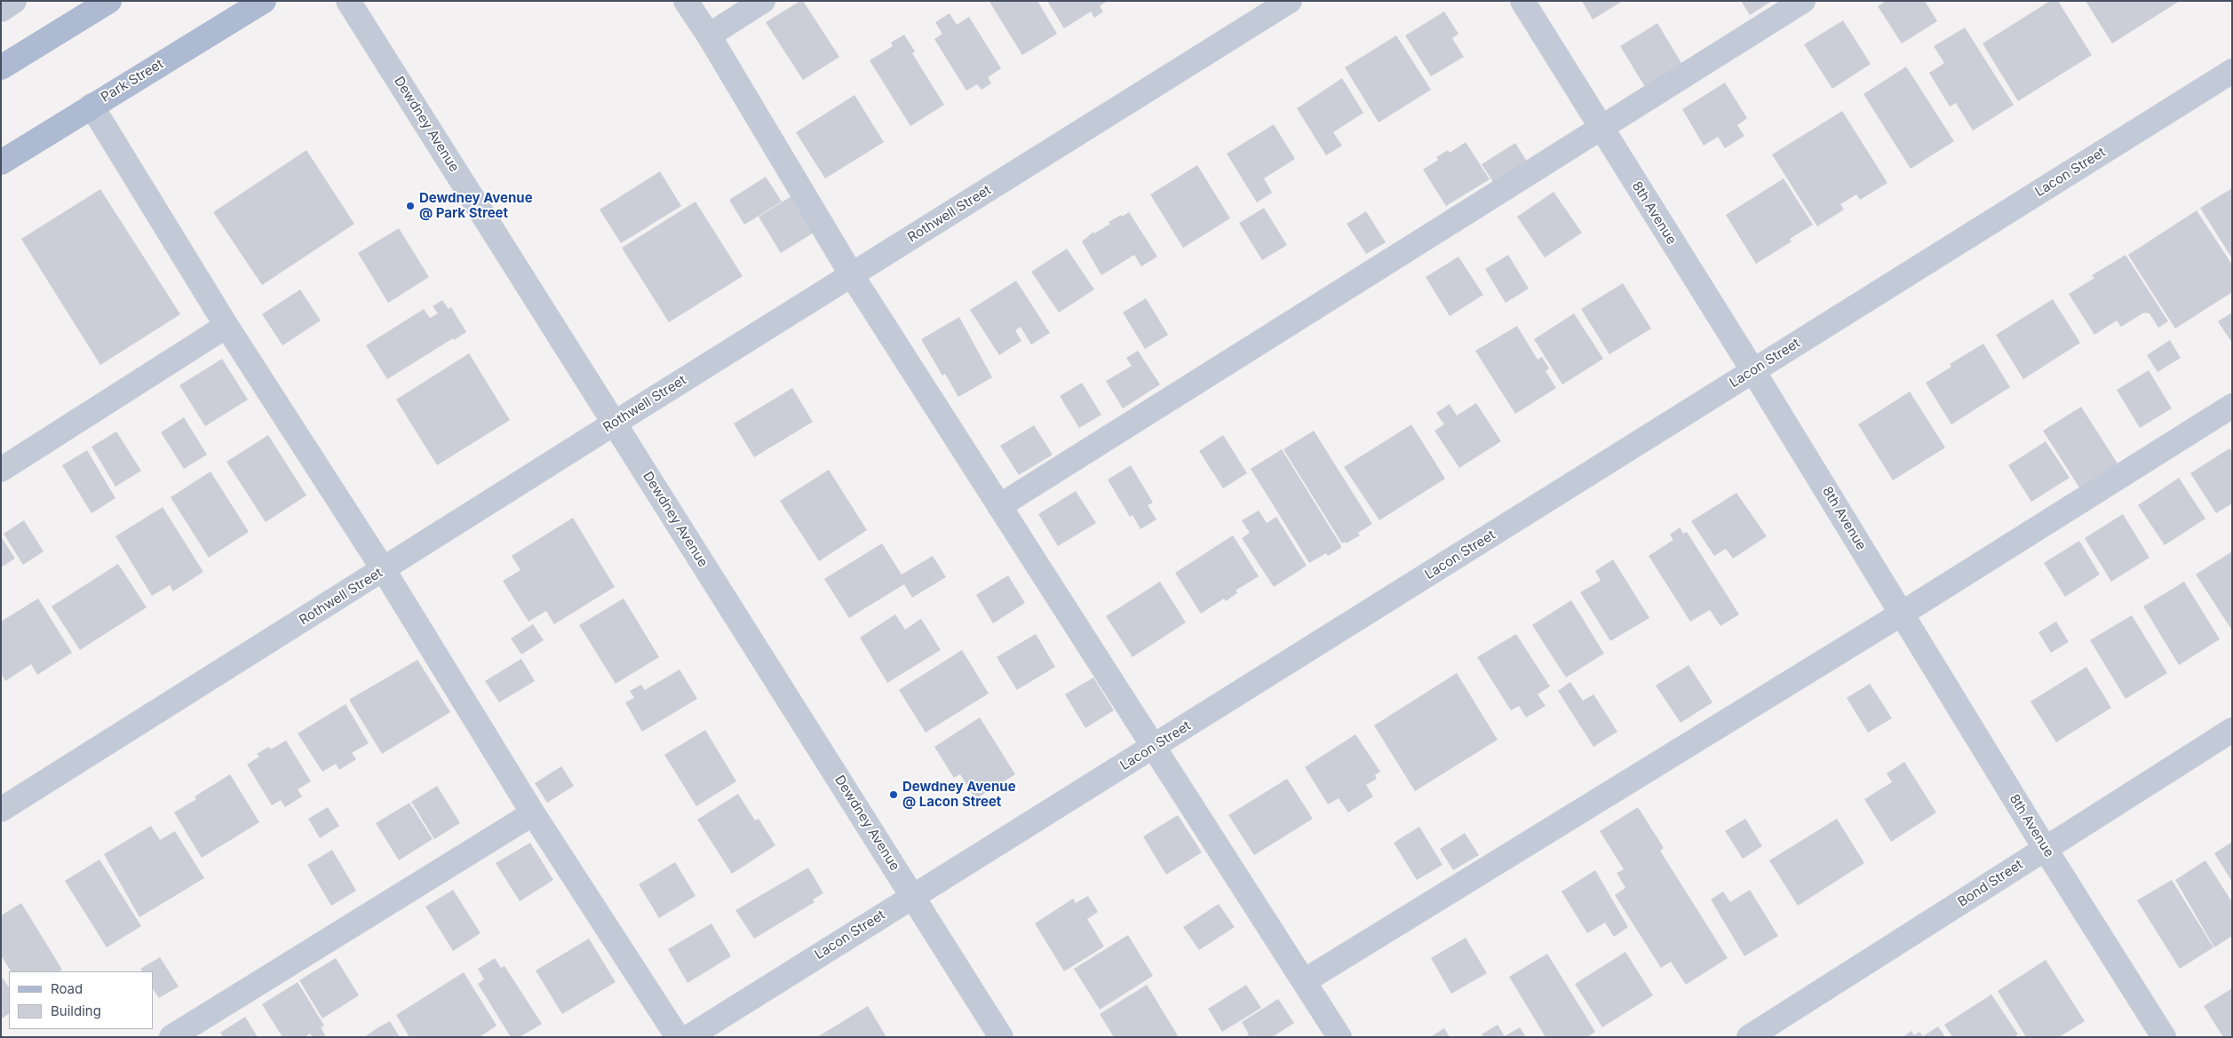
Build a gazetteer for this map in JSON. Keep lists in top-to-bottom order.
{
  "streets": {
    "main road": ["Park Street"],
    "street": [
      "Dewdney Avenue",
      "Lacon Street",
      "8th Avenue",
      "Rothwell Street",
      "Bond Street"
    ]
  },
  "crossings": [
    ["Dewdney Avenue", "Lacon Street"],
    ["Dewdney Avenue", "Rothwell Street"],
    ["Lacon Street", "8th Avenue"],
    ["8th Avenue", "Bond Street"]
  ],
  "places": ["Dewdney Avenue @ Park Street", "Dewdney Avenue @ Lacon Street"],
  "legend": ["Road", "Building"]
}
